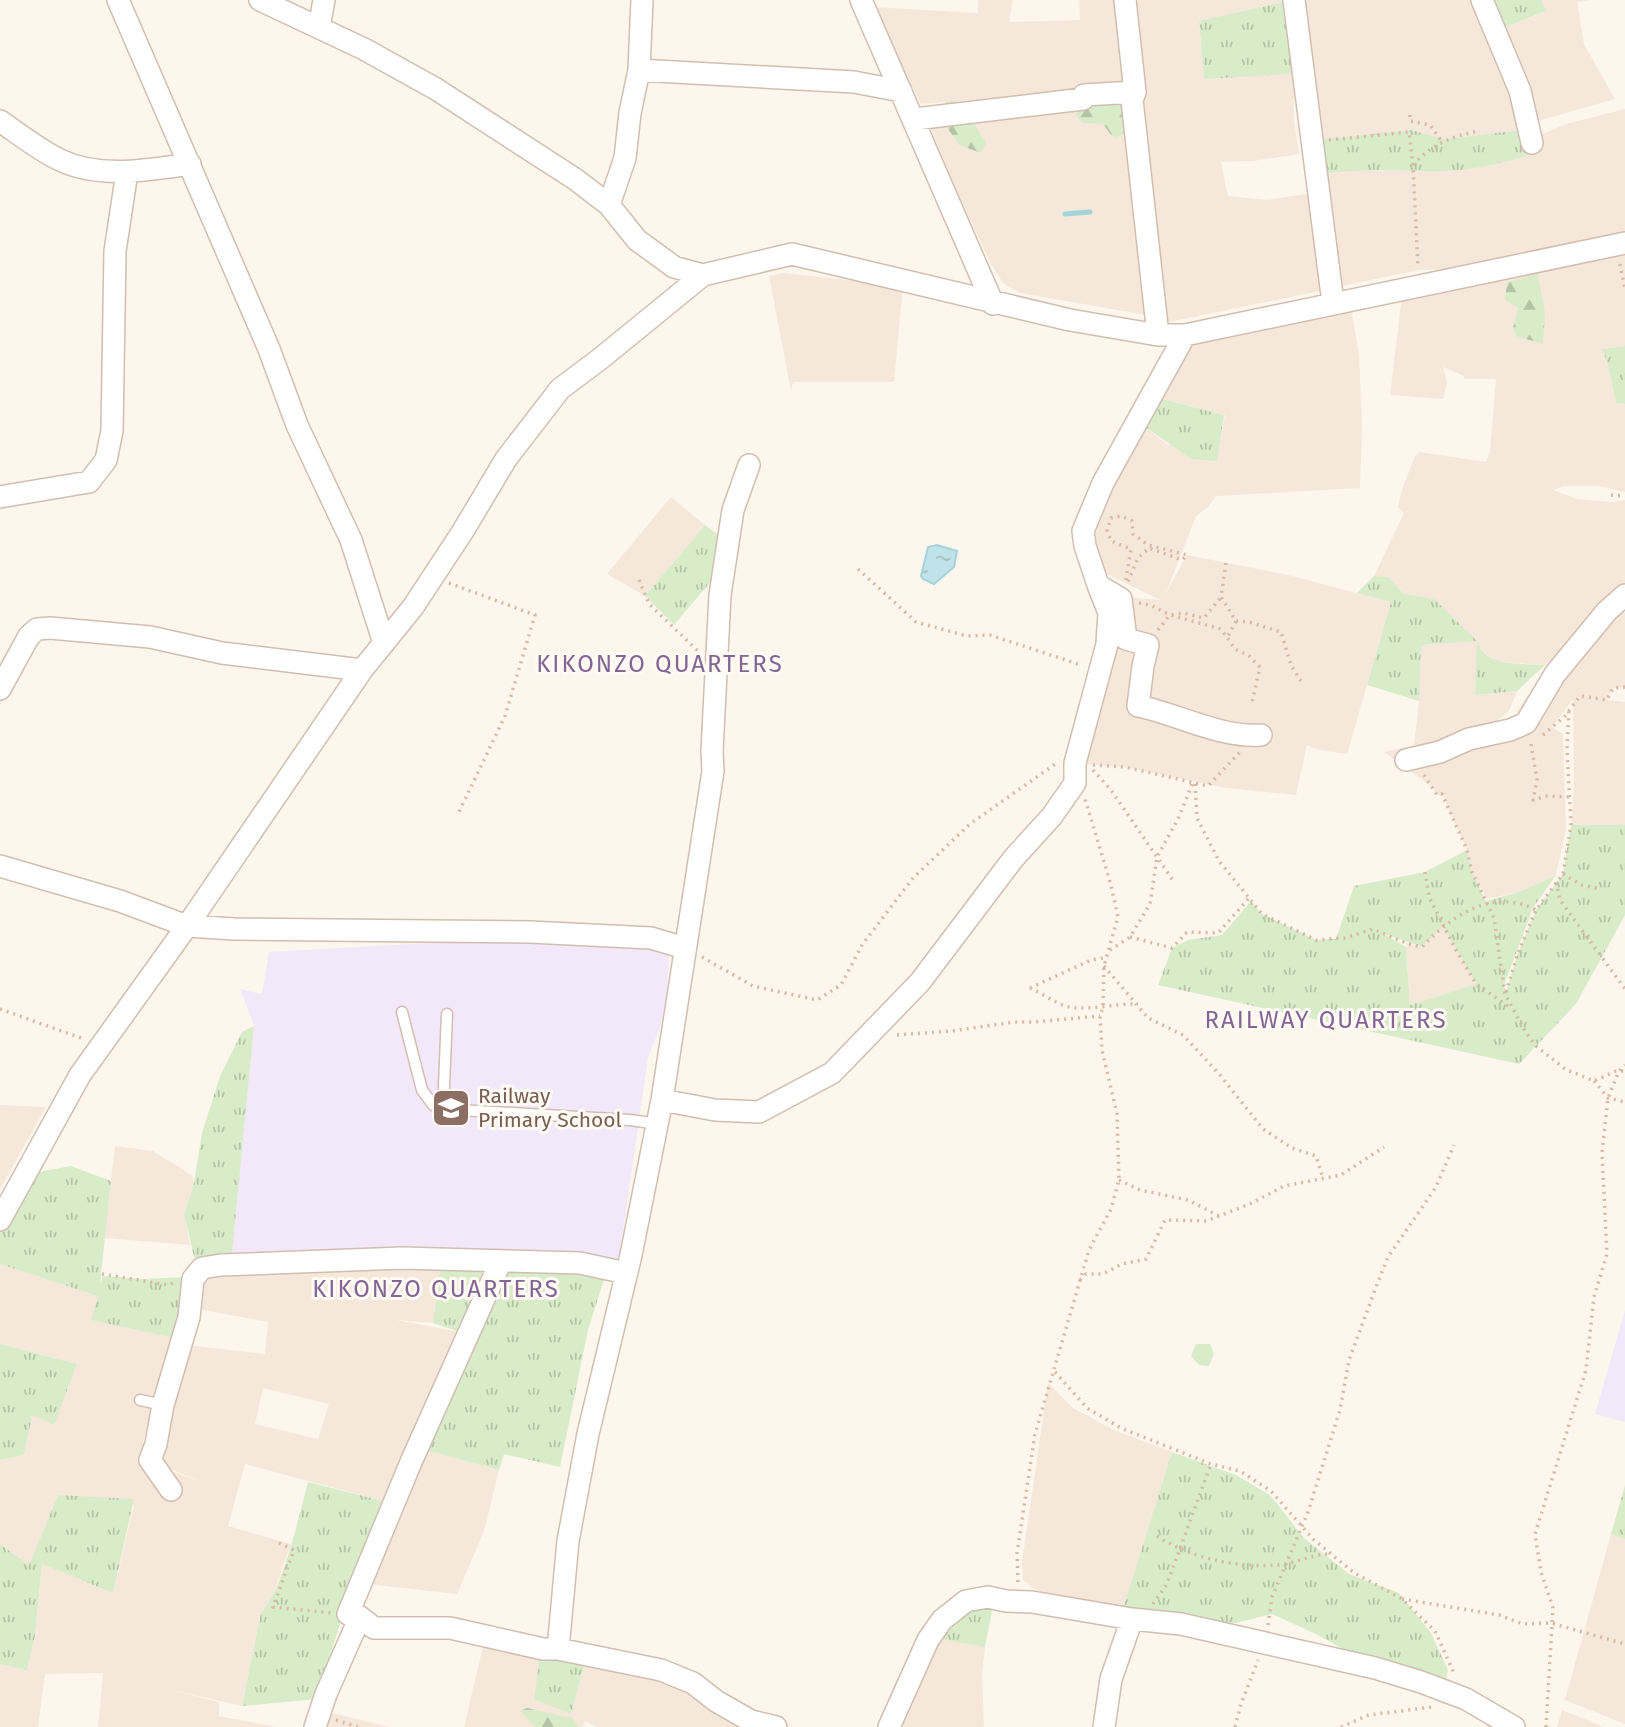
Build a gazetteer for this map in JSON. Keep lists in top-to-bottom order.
{
  "districts": ["KIKONZO QUARTERS", "RAILWAY QUARTERS", "KIKONZO QUARTERS"],
  "places": {
    "school or university": ["Railway Primary School"]
  }
}
